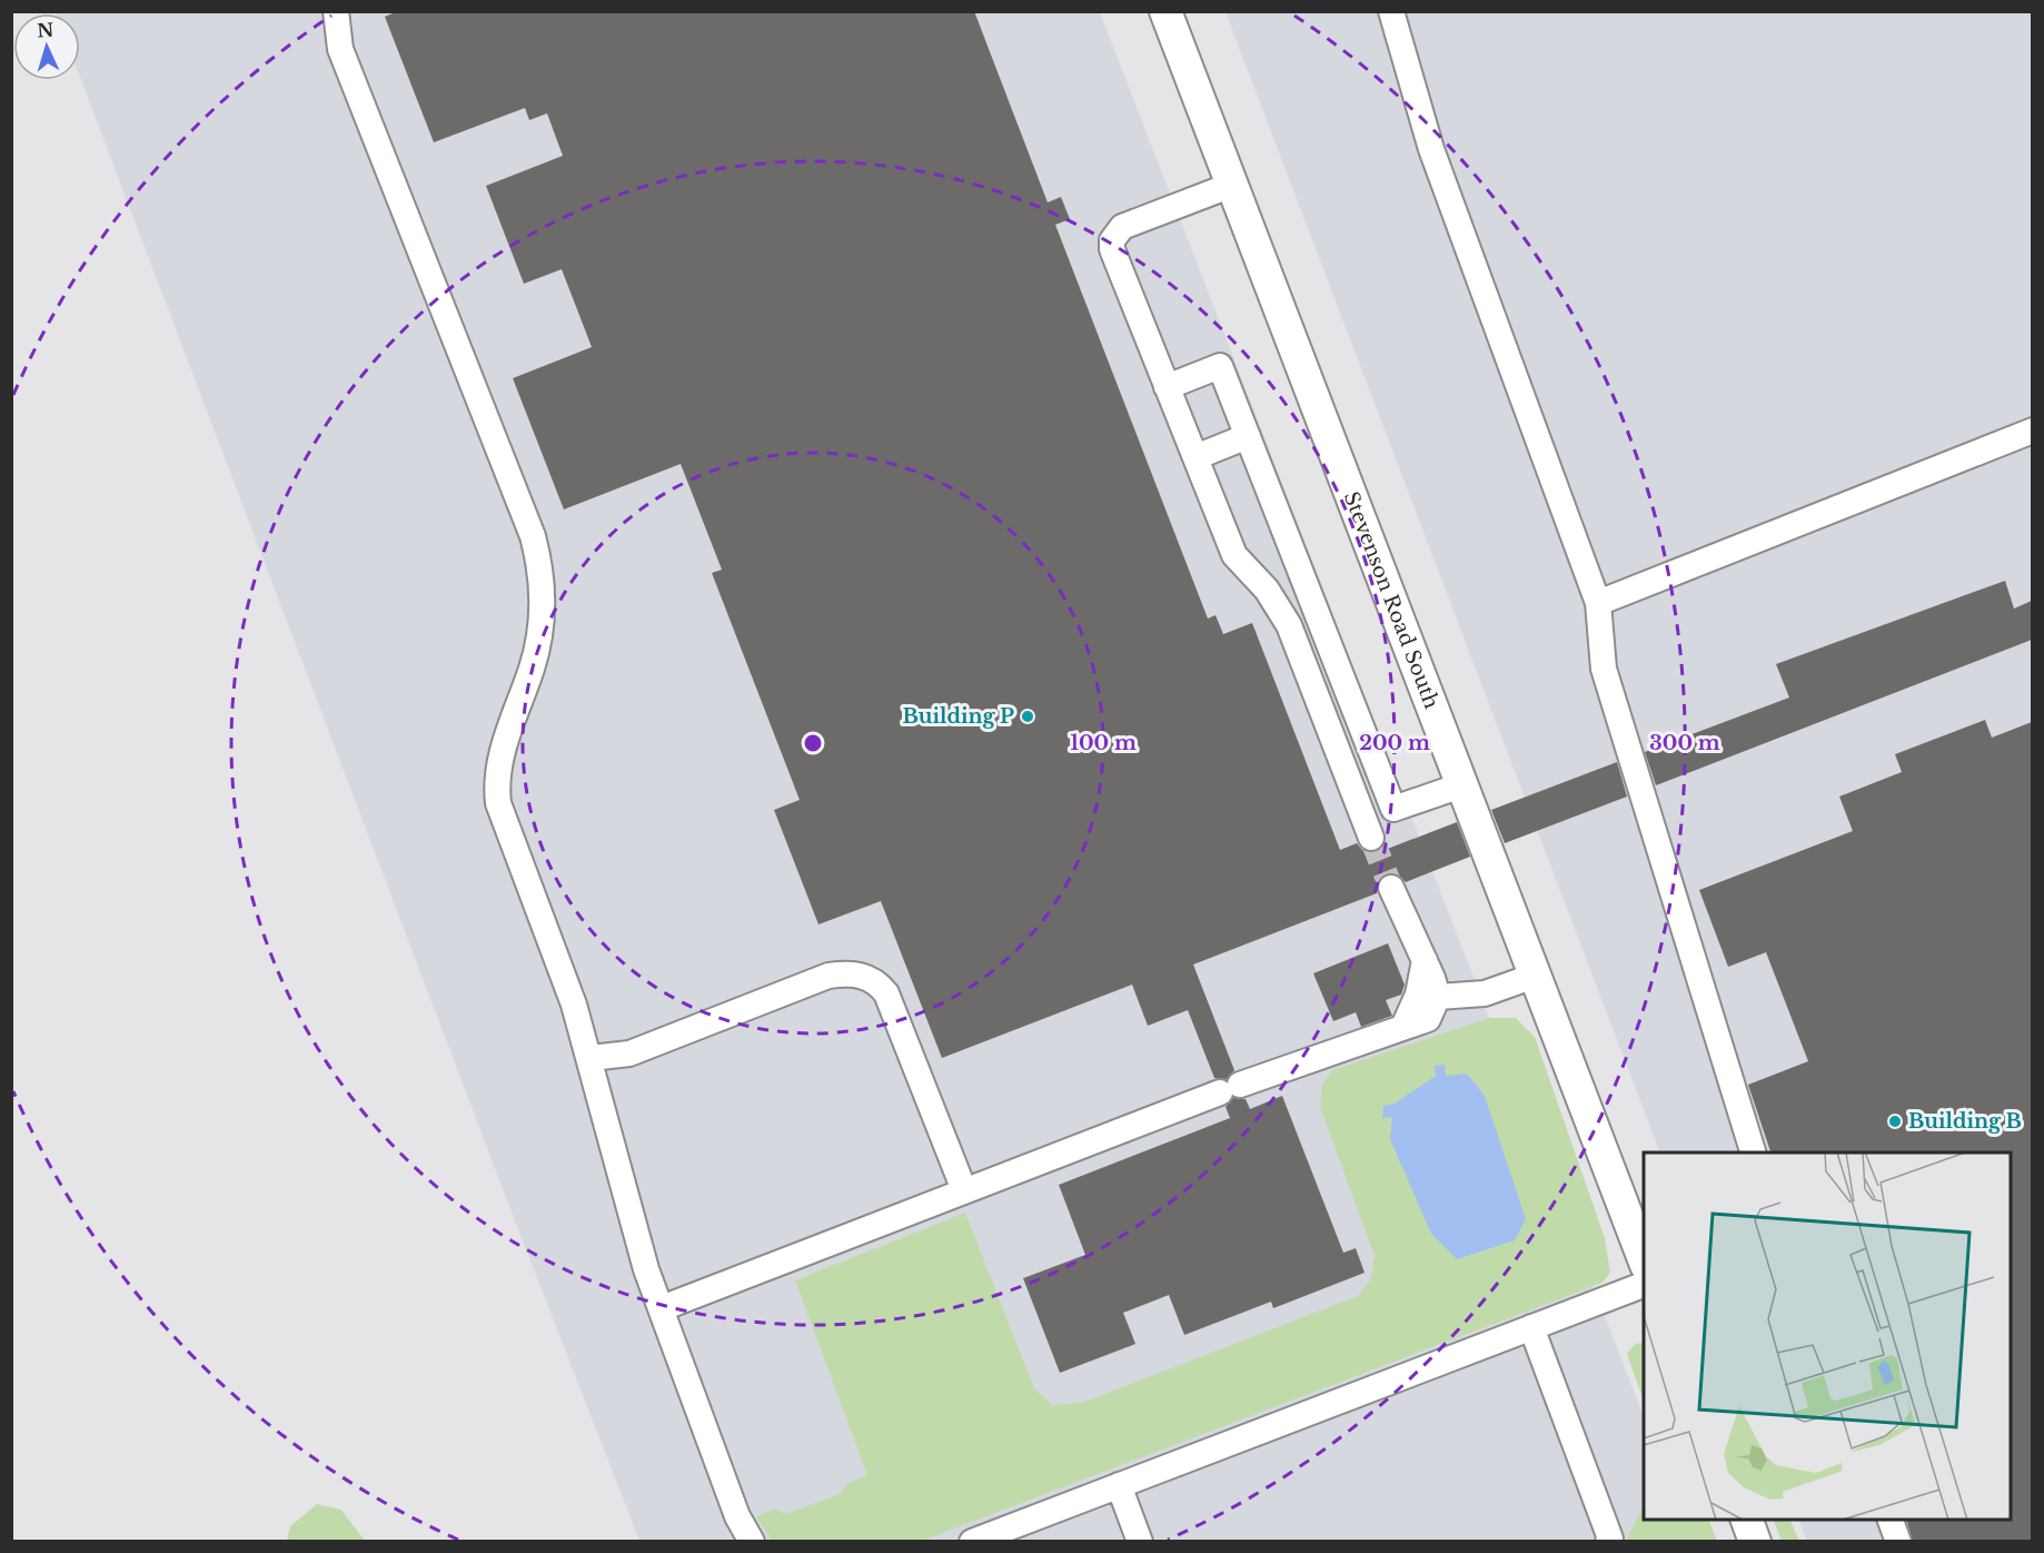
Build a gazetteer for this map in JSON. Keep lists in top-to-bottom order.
{
  "streets": {
    "main road": ["Stevenson Road South"]
  },
  "places": ["Building P", "Building B"],
  "north": "top",
  "rings": ["100 m", "200 m", "300 m"]
}
